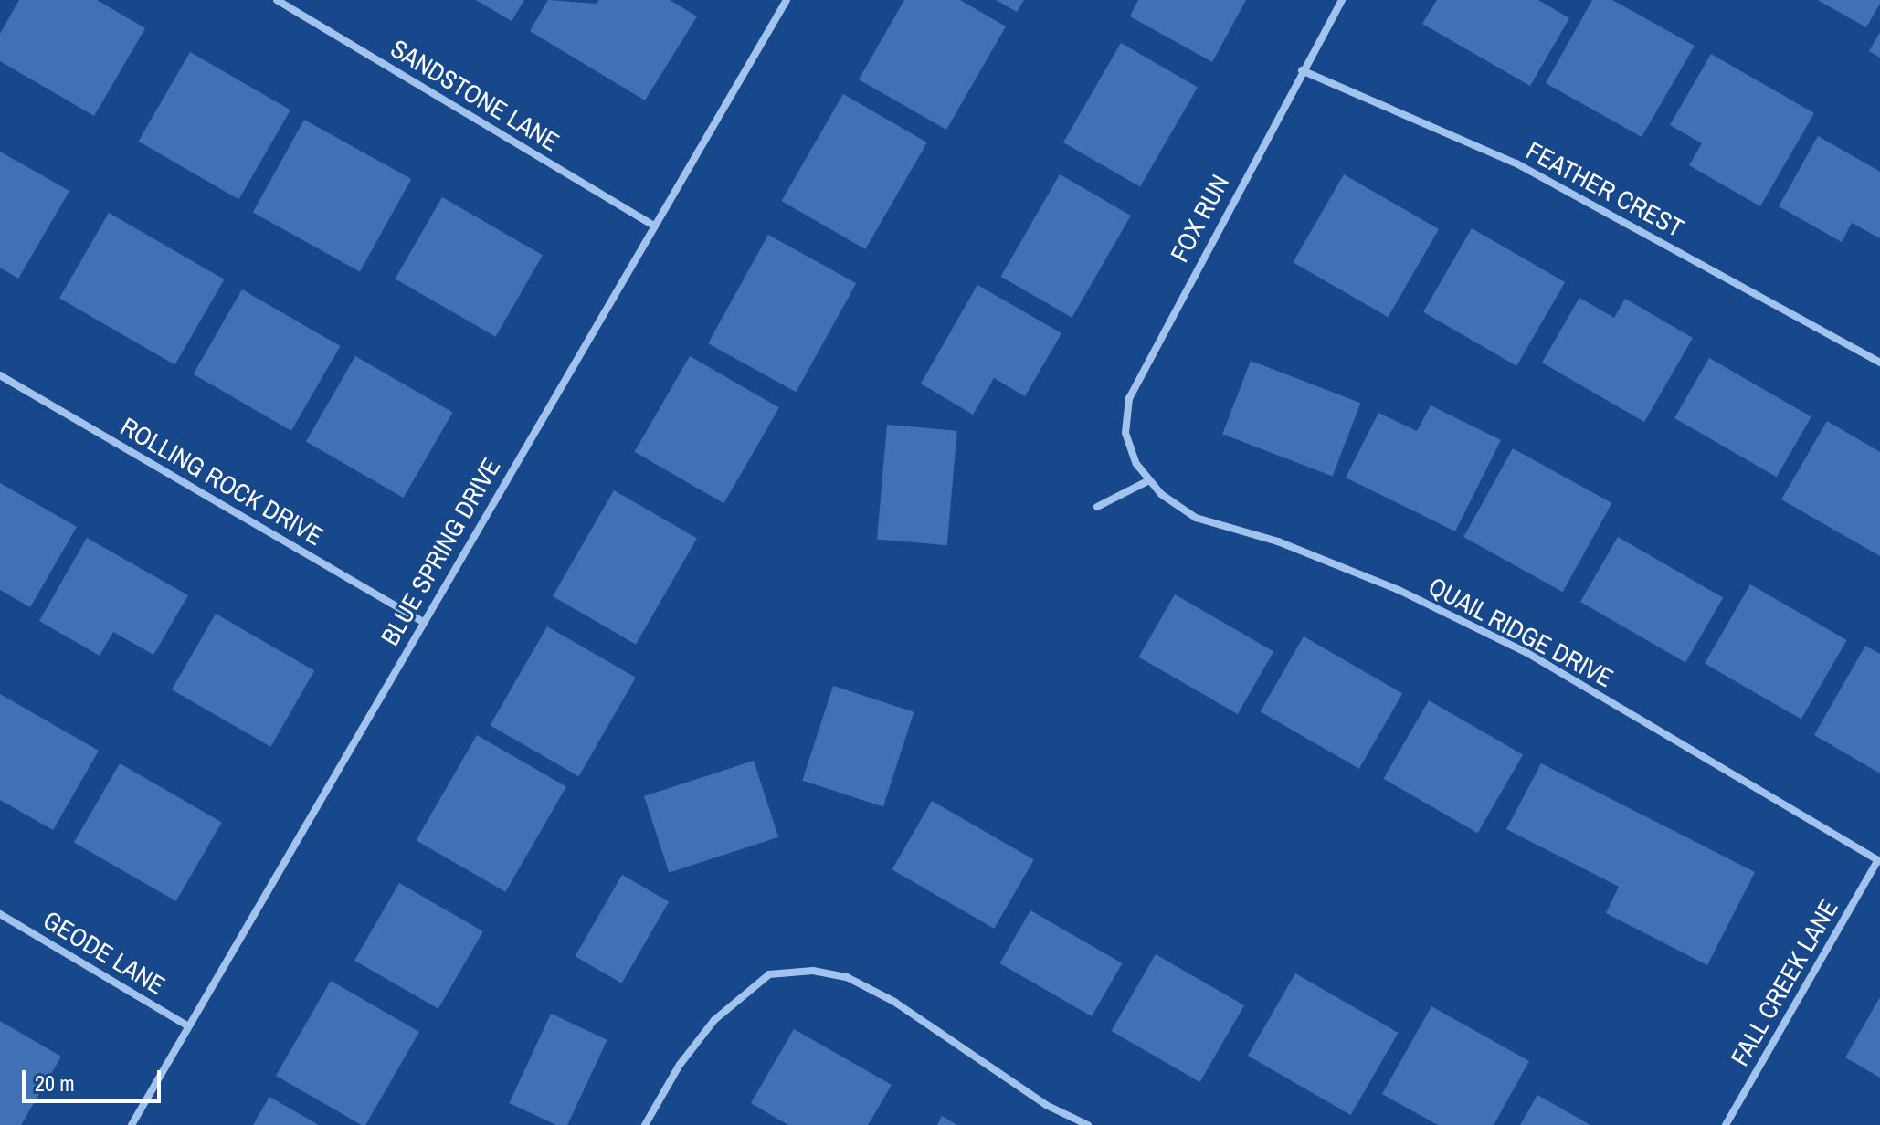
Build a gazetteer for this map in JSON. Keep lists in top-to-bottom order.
{
  "streets": {
    "street": [
      "SANDSTONE LANE",
      "FEATHER CREST",
      "FOX RUN",
      "ROLLING ROCK DRIVE",
      "BLUE SPRING DRIVE",
      "QUAIL RIDGE DRIVE",
      "GEODE LANE",
      "FALL CREEK LANE"
    ]
  },
  "crossings": [
    ["SANDSTONE LANE", "BLUE SPRING DRIVE"],
    ["FEATHER CREST", "FOX RUN"],
    ["FOX RUN", "QUAIL RIDGE DRIVE"],
    ["ROLLING ROCK DRIVE", "BLUE SPRING DRIVE"],
    ["BLUE SPRING DRIVE", "GEODE LANE"],
    ["QUAIL RIDGE DRIVE", "FALL CREEK LANE"]
  ],
  "scale_bar": "20 m"
}
